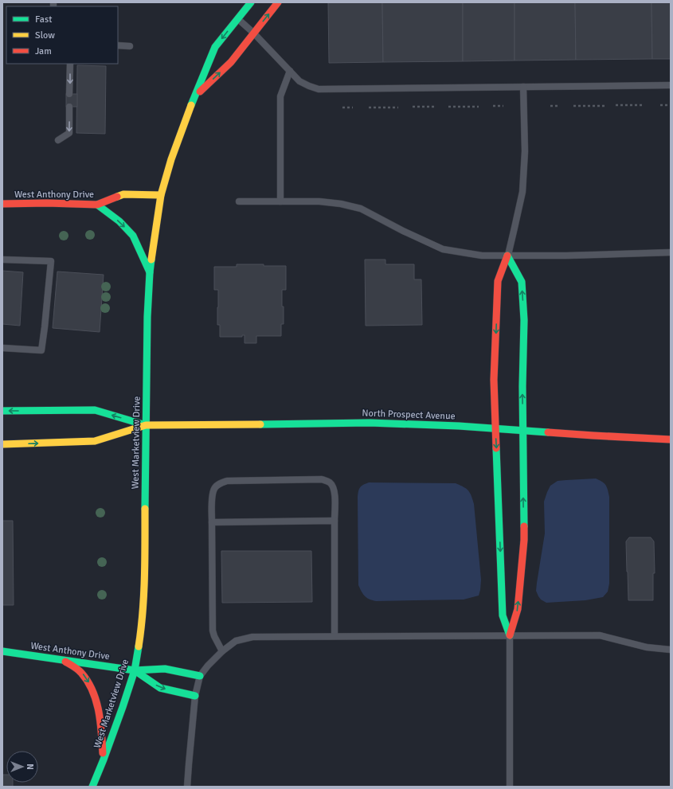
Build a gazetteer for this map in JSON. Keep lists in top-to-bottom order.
{
  "streets": {
    "main road": ["West Anthony Drive", "North Prospect Avenue", "West Marketview Drive"]
  },
  "crossings": [
    ["West Anthony Drive", "West Marketview Drive"],
    ["North Prospect Avenue", "West Marketview Drive"]
  ],
  "legend": ["Fast", "Slow", "Jam"],
  "north": "right"
}
